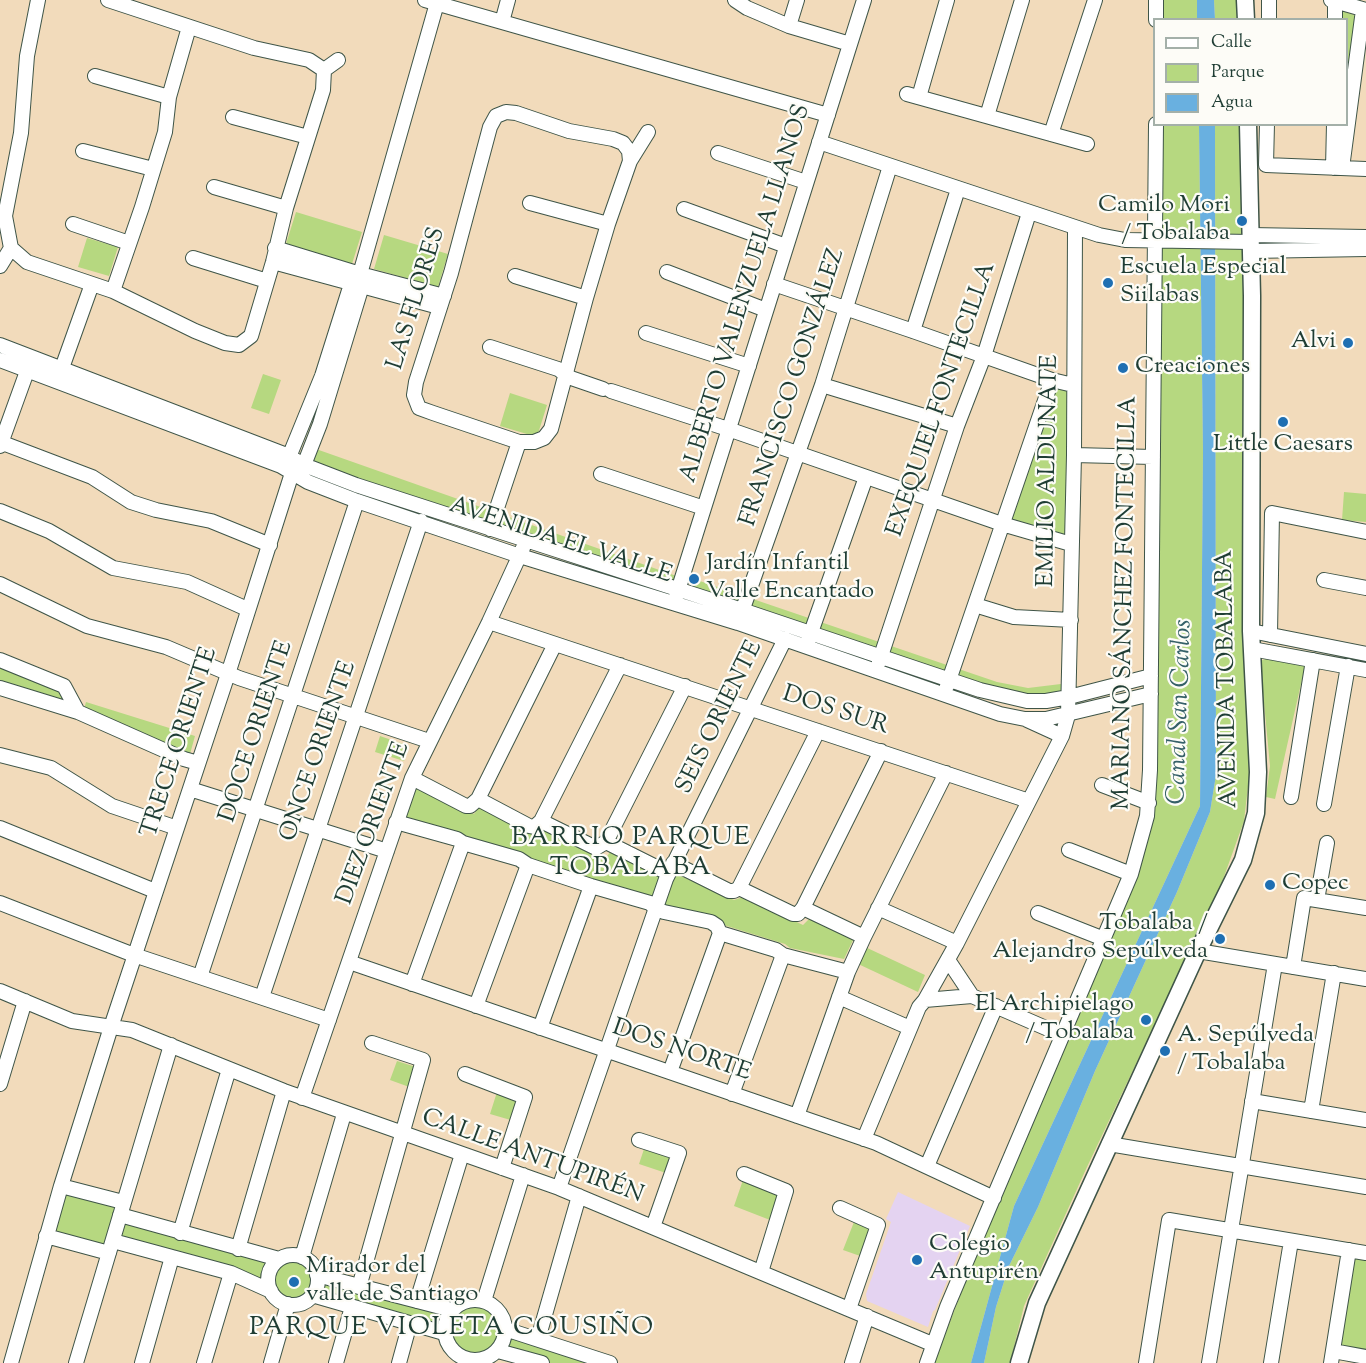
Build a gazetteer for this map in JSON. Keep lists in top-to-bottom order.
{
  "streets": {
    "main road": ["AVENIDA TOBALABA"],
    "street": [
      "ALBERTO VALENZUELA LLANOS",
      "LAS FLORES",
      "FRANCISCO GONZÁLEZ",
      "EXEQUIEL FONTECILLA",
      "EMILIO ALDUNATE",
      "AVENIDA EL VALLE",
      "MARIANO SÁNCHEZ FONTECILLA",
      "DOS SUR",
      "SEIS ORIENTE",
      "DOCE ORIENTE",
      "TRECE ORIENTE",
      "ONCE ORIENTE",
      "DIEZ ORIENTE",
      "DOS NORTE",
      "CALLE ANTUPIRÉN"
    ]
  },
  "crossings": [
    ["ALBERTO VALENZUELA LLANOS", "AVENIDA EL VALLE"],
    ["FRANCISCO GONZÁLEZ", "AVENIDA EL VALLE"],
    ["EXEQUIEL FONTECILLA", "AVENIDA EL VALLE"],
    ["EMILIO ALDUNATE", "AVENIDA EL VALLE"],
    ["EMILIO ALDUNATE", "DOS SUR"],
    ["EMILIO ALDUNATE", "DOS NORTE"],
    ["AVENIDA EL VALLE", "MARIANO SÁNCHEZ FONTECILLA"],
    ["AVENIDA EL VALLE", "SEIS ORIENTE"],
    ["AVENIDA EL VALLE", "DOCE ORIENTE"],
    ["AVENIDA EL VALLE", "TRECE ORIENTE"],
    ["AVENIDA EL VALLE", "ONCE ORIENTE"],
    ["AVENIDA EL VALLE", "DIEZ ORIENTE"],
    ["MARIANO SÁNCHEZ FONTECILLA", "DOS NORTE"],
    ["MARIANO SÁNCHEZ FONTECILLA", "CALLE ANTUPIRÉN"],
    ["DOS SUR", "SEIS ORIENTE"],
    ["DOS SUR", "DIEZ ORIENTE"],
    ["SEIS ORIENTE", "DOS NORTE"],
    ["SEIS ORIENTE", "CALLE ANTUPIRÉN"],
    ["TRECE ORIENTE", "CALLE ANTUPIRÉN"],
    ["DIEZ ORIENTE", "DOS NORTE"],
    ["DIEZ ORIENTE", "CALLE ANTUPIRÉN"]
  ],
  "districts": ["BARRIO PARQUE TOBALABA", "PARQUE VIOLETA COUSIÑO"],
  "water": ["Canal San Carlos"],
  "places": [
    "Camilo Mori / Tobalaba",
    "Escuela Especial Siilabas",
    "Alvi",
    "Creaciones",
    "Little Caesars",
    "Jardín Infantil Valle Encantado",
    "Copec",
    "Tobalaba / Alejandro Sepúlveda",
    "El Archipielago / Tobalaba",
    "A. Sepúlveda / Tobalaba",
    "Colegio Antupirén",
    "Mirador del valle de Santiago"
  ],
  "legend": ["Calle", "Parque", "Agua"]
}
